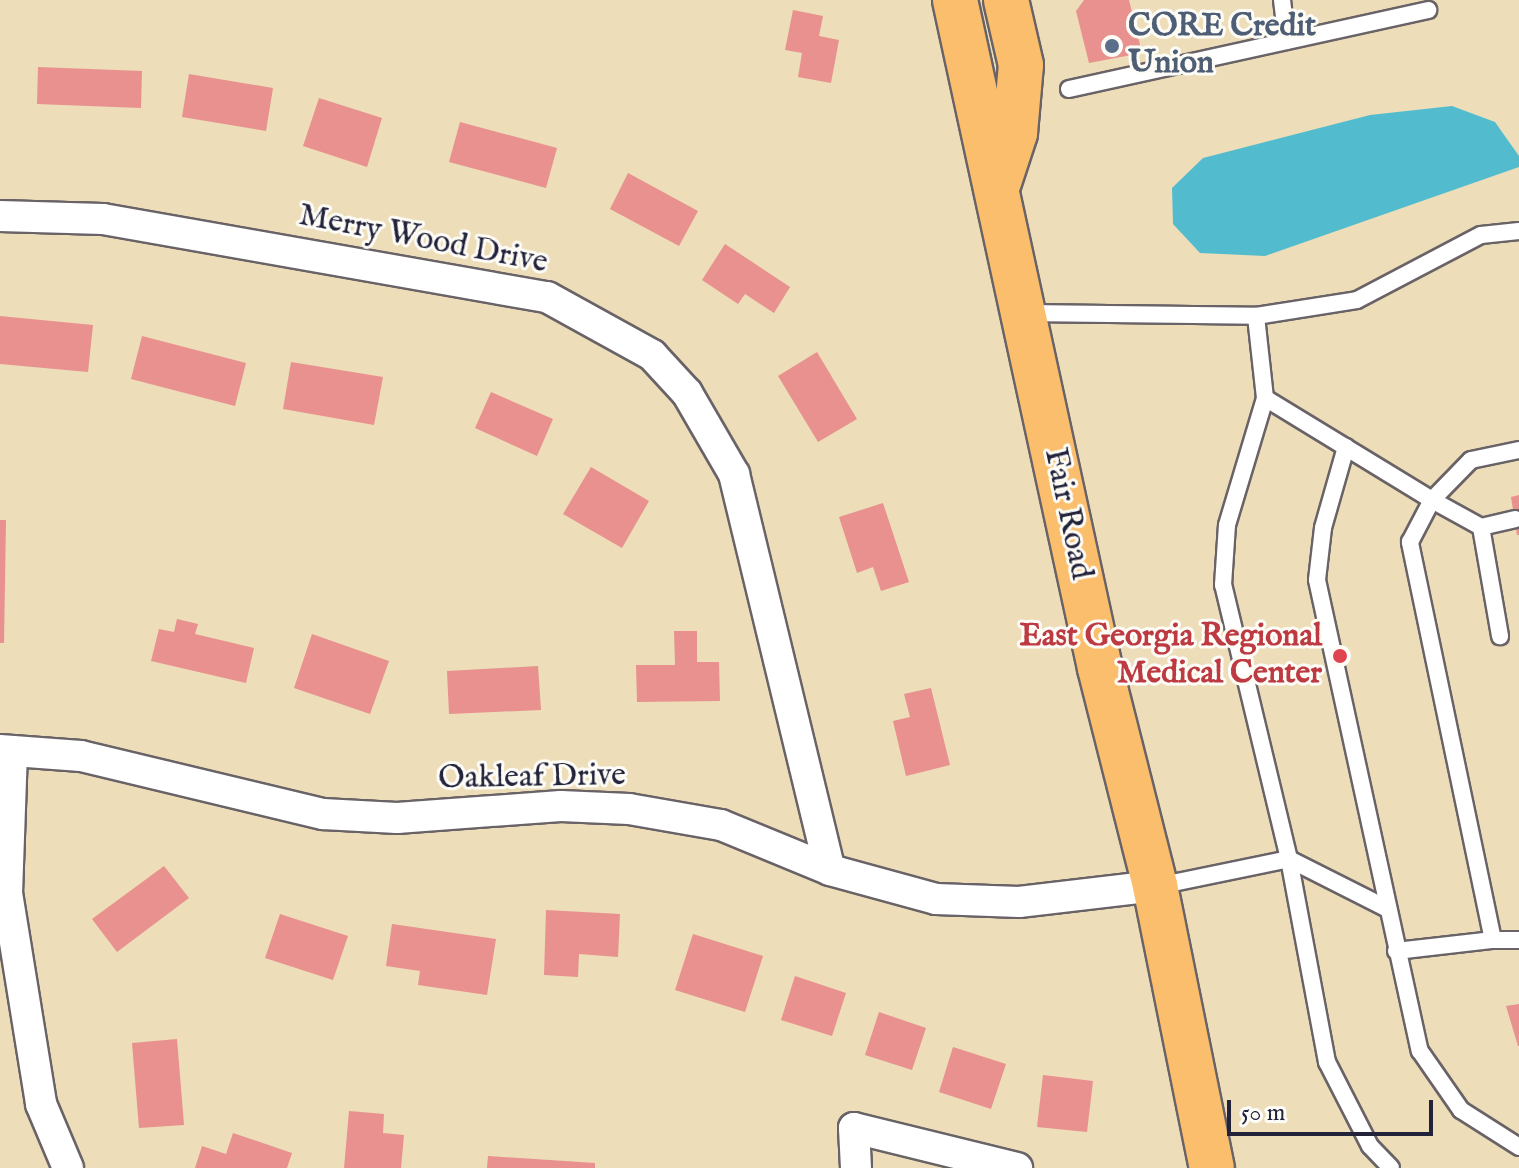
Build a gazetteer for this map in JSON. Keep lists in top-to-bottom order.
{
  "streets": {
    "main road": ["Fair Road"],
    "street": ["Merry Wood Drive", "Oakleaf Drive"]
  },
  "crossings": [
    ["Merry Wood Drive", "Oakleaf Drive"],
    ["Fair Road", "Oakleaf Drive"]
  ],
  "places": ["CORE Credit Union", "East Georgia Regional Medical Center"],
  "scale_bar": "50 m"
}
